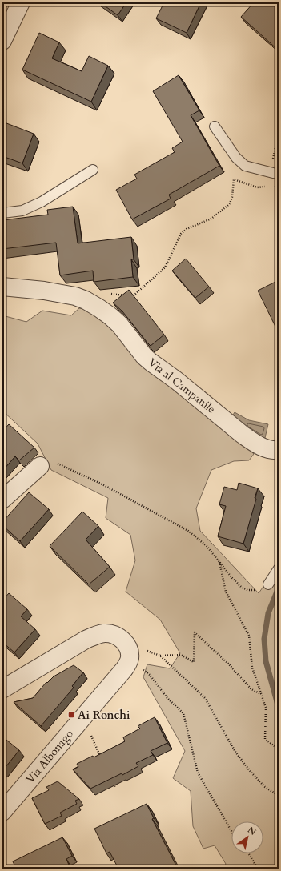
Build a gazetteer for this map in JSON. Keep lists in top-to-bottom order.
{
  "streets": {
    "street": ["Via al Campanile", "Via Albonago"]
  },
  "places": {
    "transit": ["Ai Ronchi"]
  },
  "north": "top right"
}
